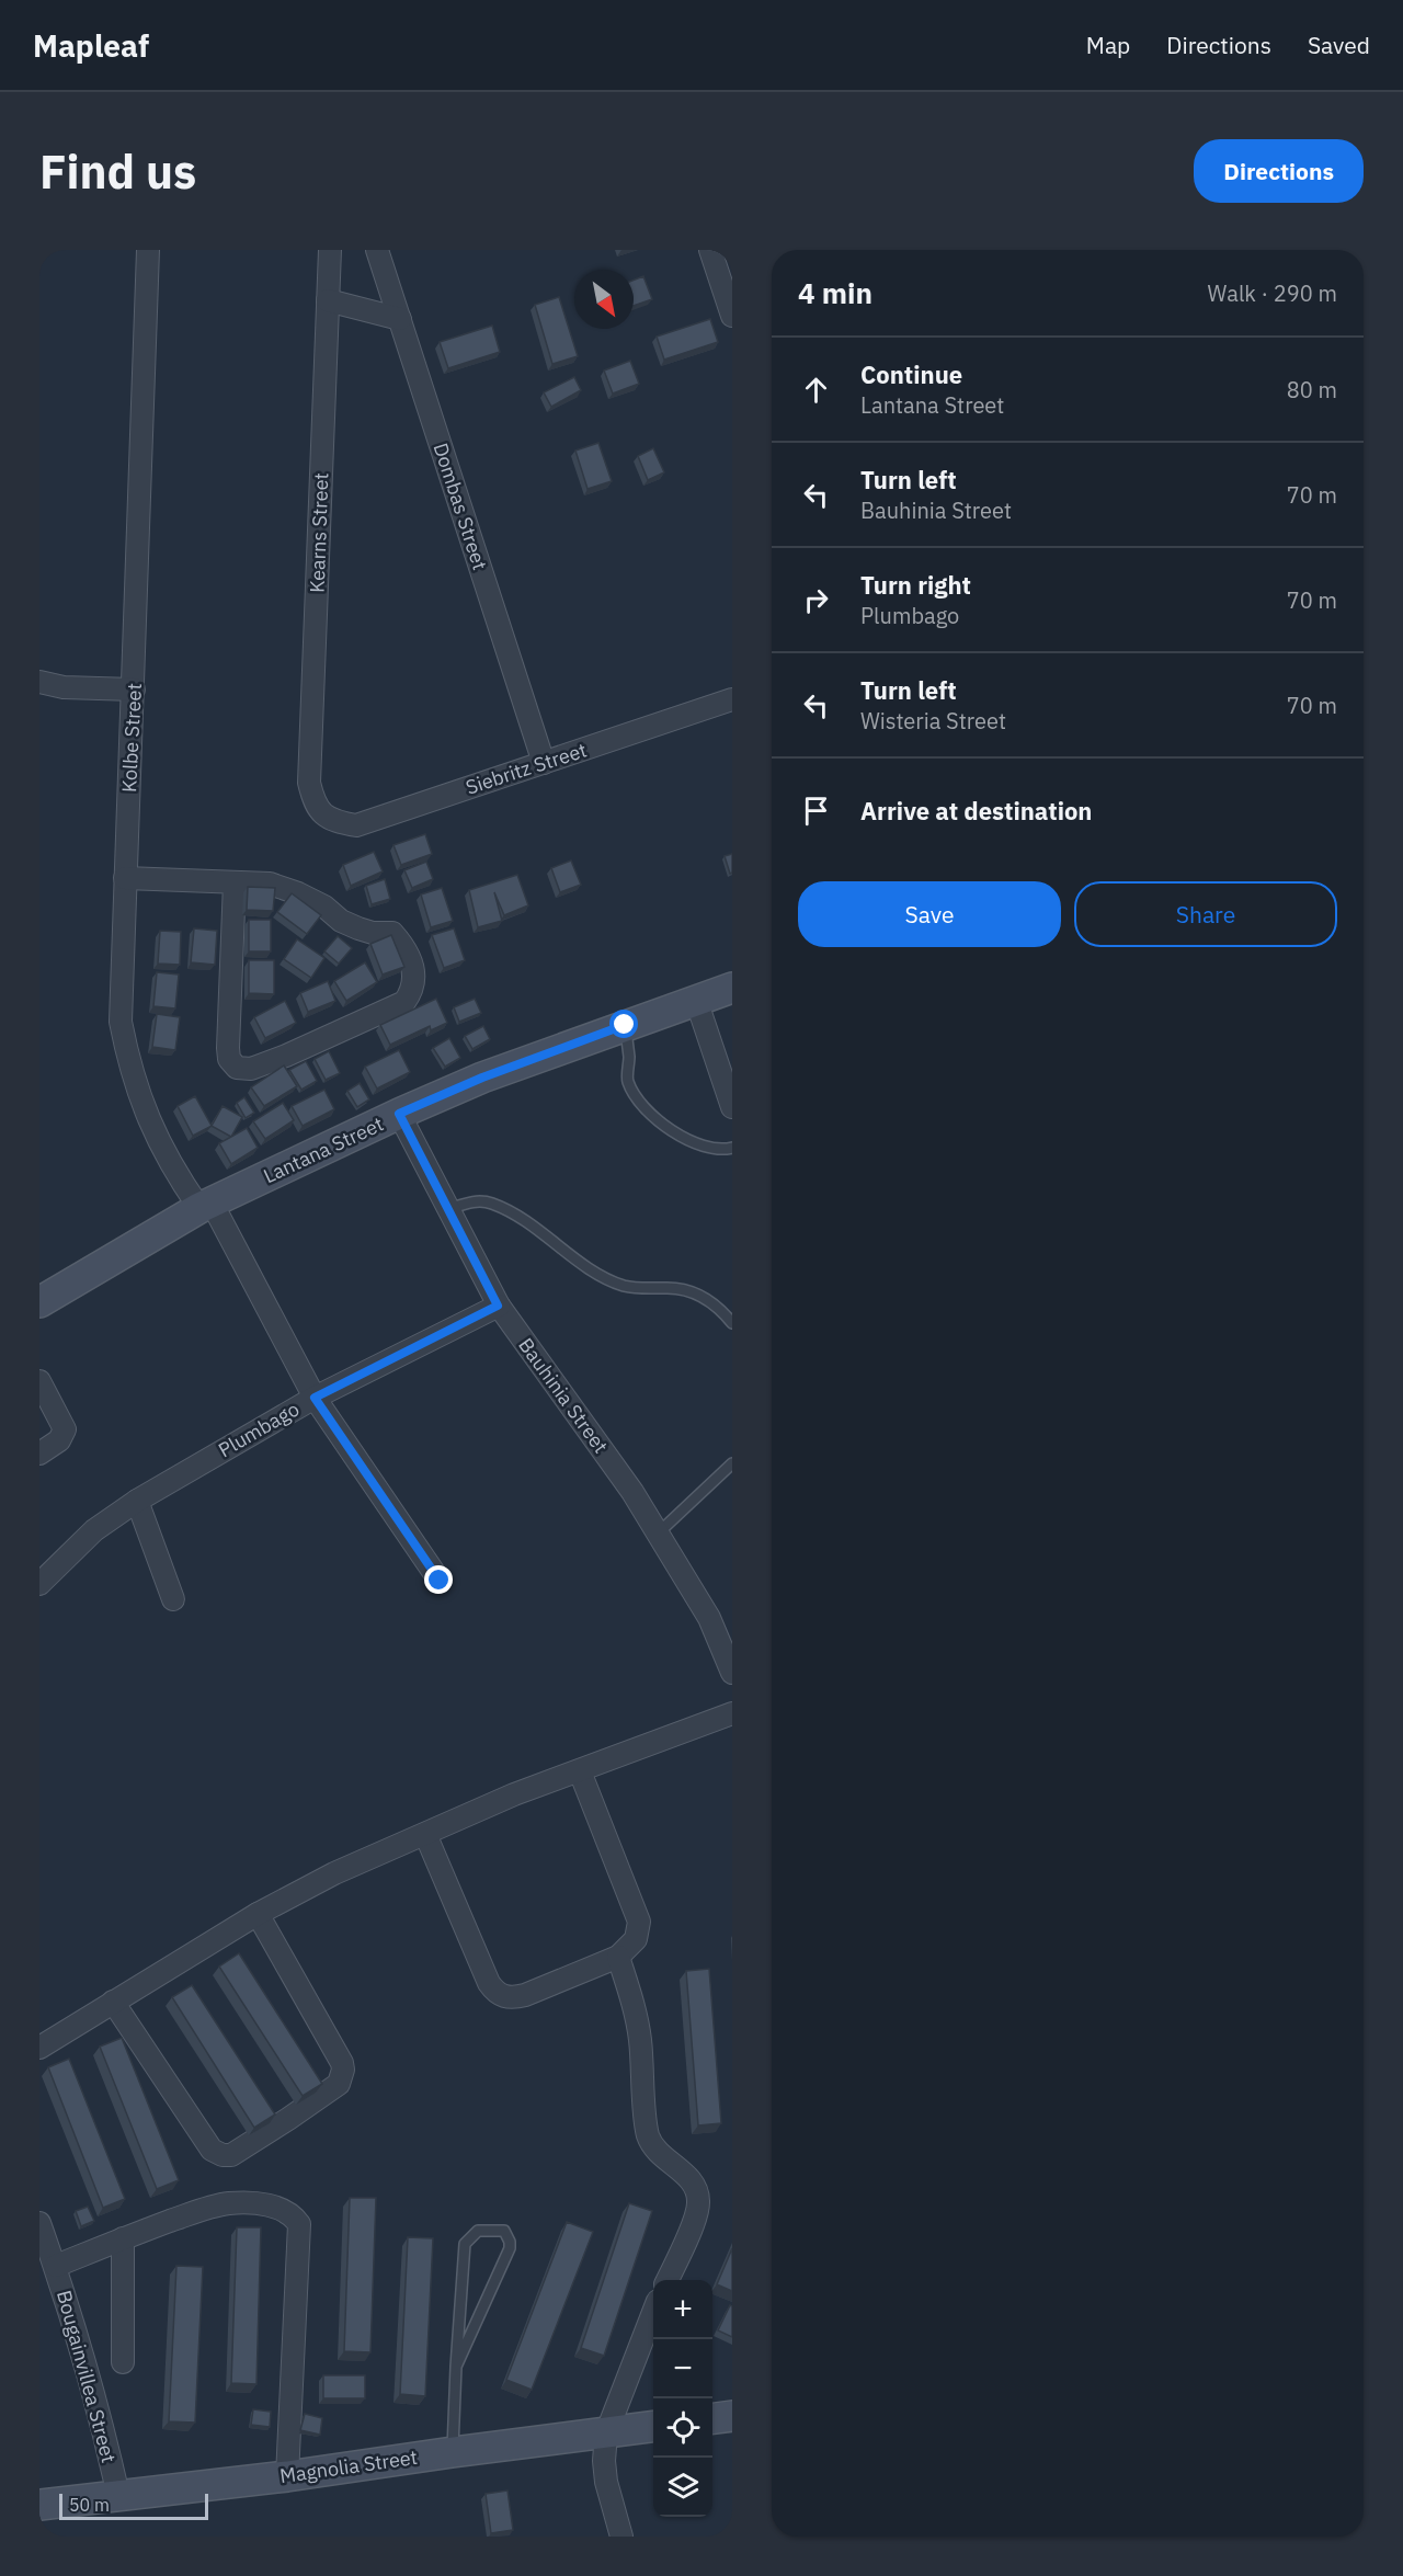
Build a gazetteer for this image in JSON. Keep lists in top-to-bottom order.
{
  "streets": {
    "street": [
      "Dombas Street",
      "Kearns Street",
      "Kolbe Street",
      "Siebritz Street",
      "Lantana Street",
      "Bauhinia Street",
      "Plumbago",
      "Bougainvillea Street",
      "Magnolia Street"
    ]
  },
  "crossings": [
    ["Dombas Street", "Siebritz Street"],
    ["Kearns Street", "Siebritz Street"],
    ["Kolbe Street", "Lantana Street"],
    ["Kolbe Street", "Plumbago"],
    ["Lantana Street", "Bauhinia Street"],
    ["Bauhinia Street", "Plumbago"],
    ["Bougainvillea Street", "Magnolia Street"]
  ],
  "scale_bar": "50 m",
  "north": "bottom right",
  "page": {
    "header": "Mapleaf",
    "nav": ["Map", "Directions", "Saved"],
    "buttons": [
      "Directions",
      ["Save", "Share"]
    ],
    "title": "Find us",
    "heading": ["4 min", "Walk · 290 m"],
    "list": [
      ["Continue", "Lantana Street", "80 m"],
      ["Turn left", "Bauhinia Street", "70 m"],
      ["Turn right", "Plumbago", "70 m"],
      ["Turn left", "Wisteria Street", "70 m"],
      "Arrive at destination"
    ],
    "map_buttons": ["+", "−"],
    "scale": "50 m"
  }
}
